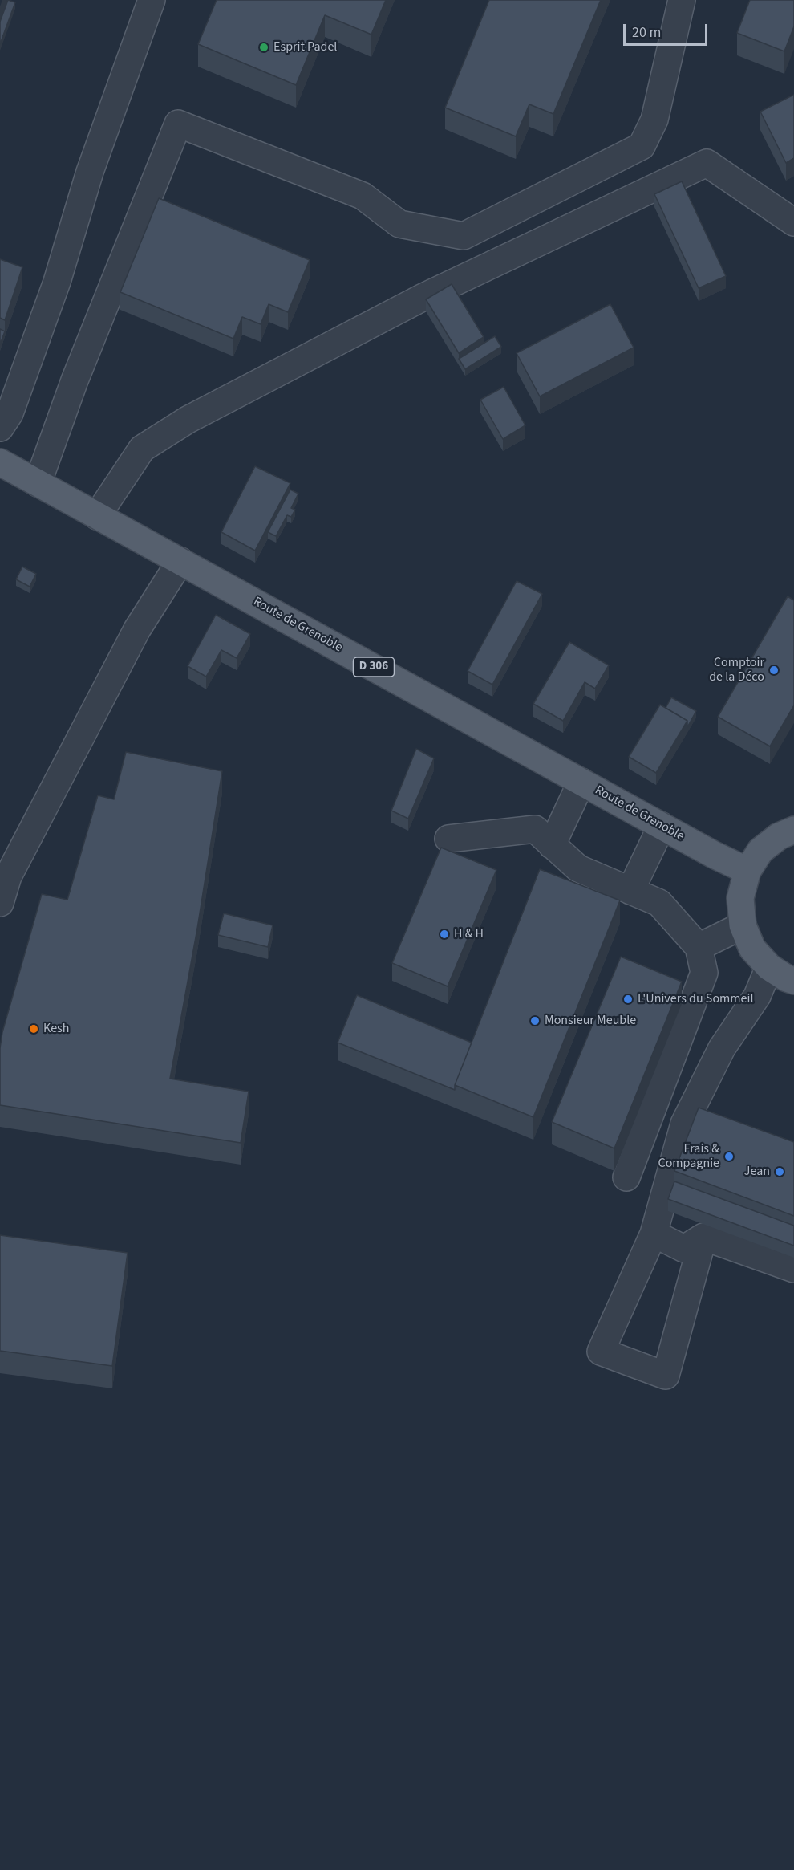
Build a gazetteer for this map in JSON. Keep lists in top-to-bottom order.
{
  "streets": {
    "main road": ["Route de Grenoble", "D 306"]
  },
  "places": [
    "Esprit Padel",
    "Comptoir de la Déco",
    "H & H",
    "L'Univers du Sommeil",
    "Monsieur Meuble",
    "Kesh",
    "Frais & Compagnie",
    "Jean"
  ],
  "scale_bar": "20 m"
}
